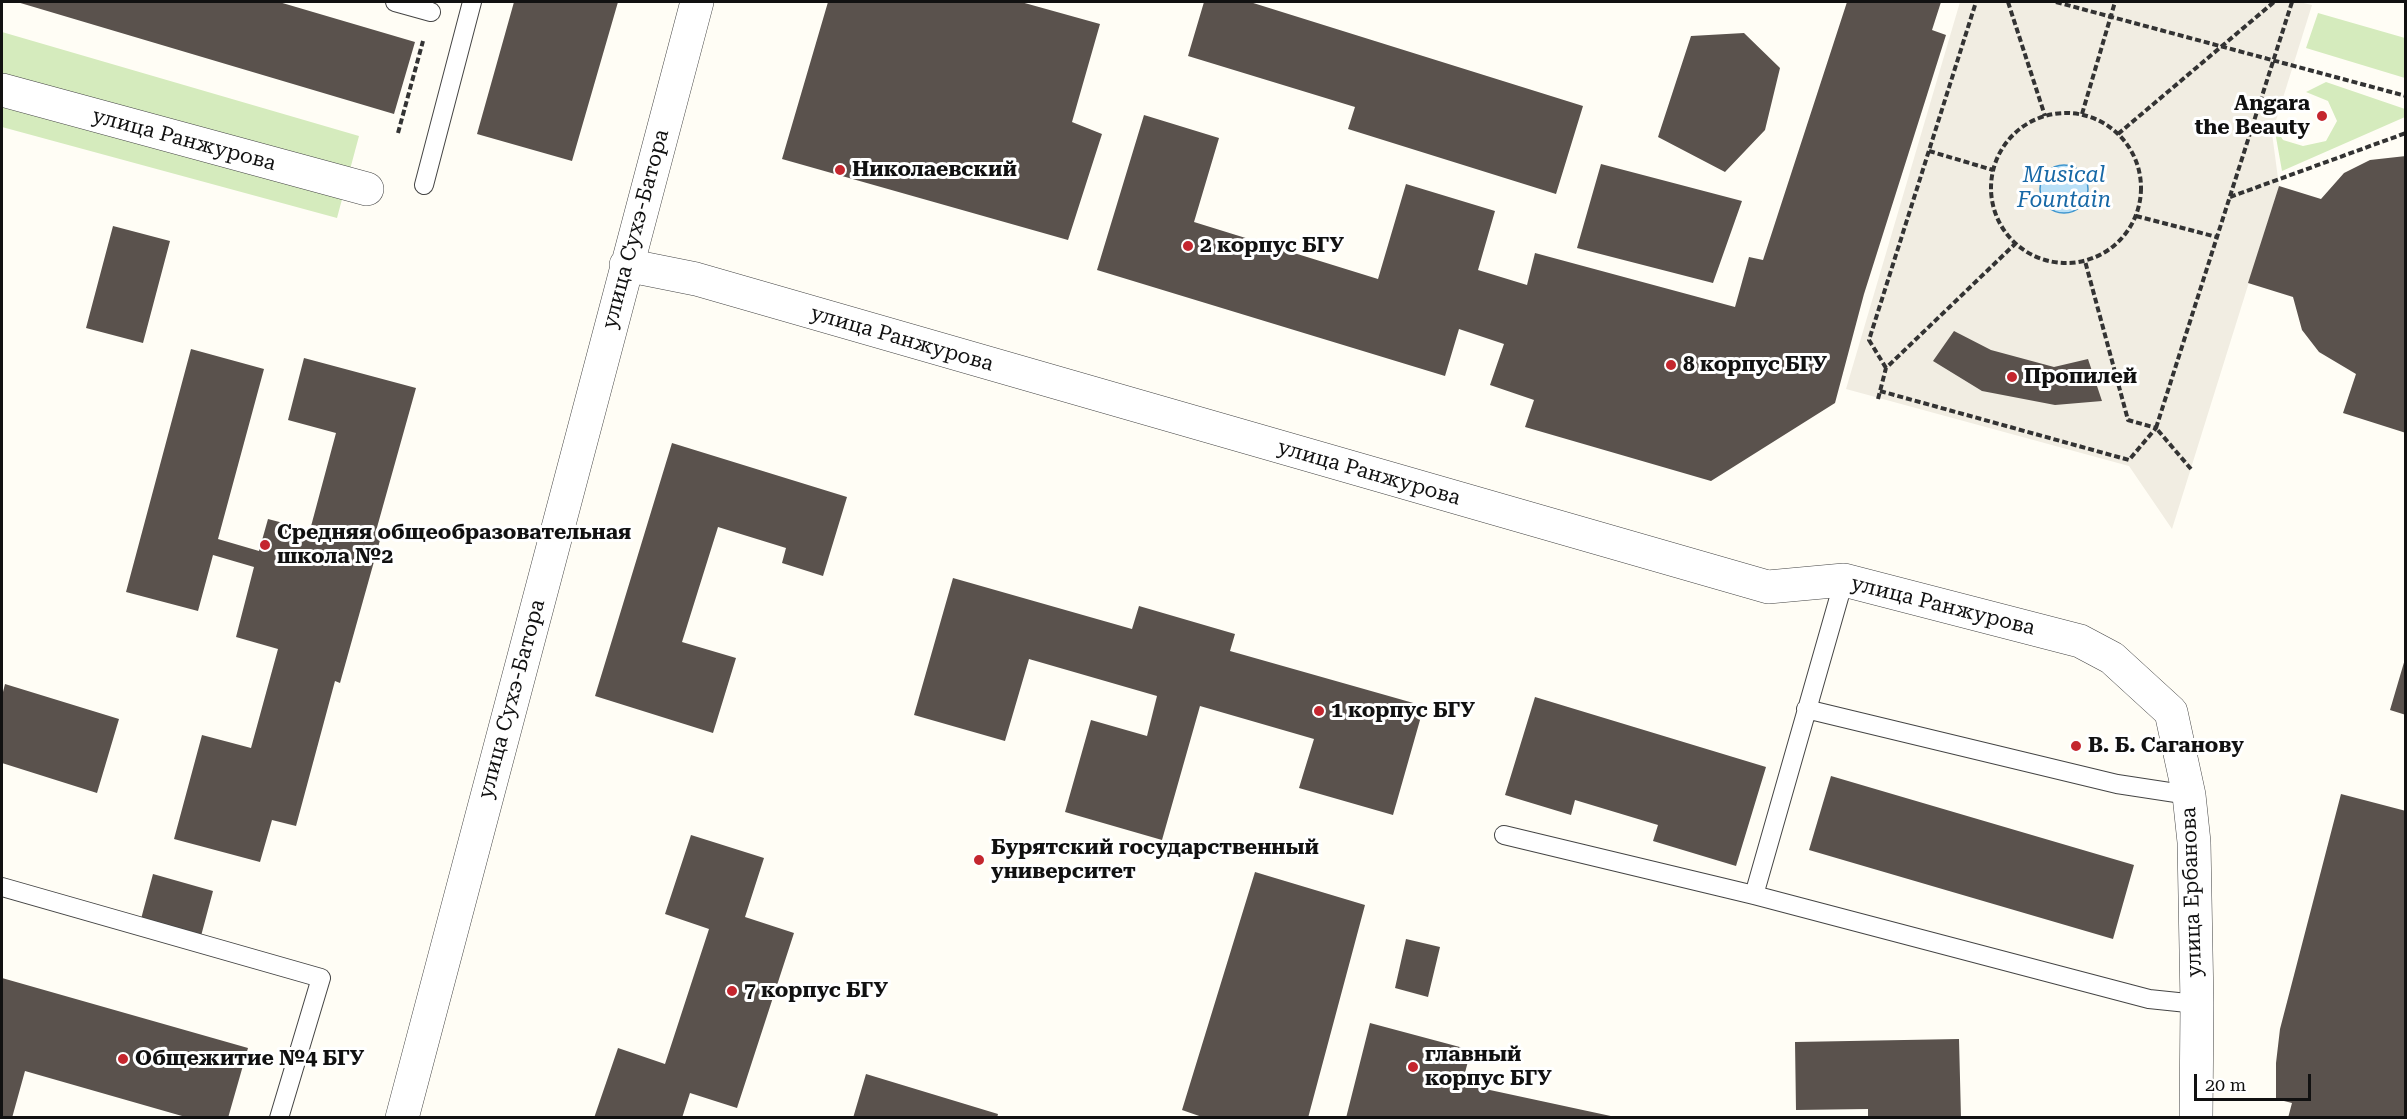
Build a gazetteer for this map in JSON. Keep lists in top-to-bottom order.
{
  "streets": {
    "street": ["улица Ранжурова", "улица Сухэ-Батора", "улица Ербанова"]
  },
  "crossings": [
    ["улица Ранжурова", "улица Сухэ-Батора"],
    ["улица Ранжурова", "улица Ербанова"]
  ],
  "water": ["Musical Fountain"],
  "places": [
    "Angara the Beauty",
    "Николаевский",
    "2 корпус БГУ",
    "8 корпус БГУ",
    "Пропилей",
    "Средняя общеобразовательная школа №2",
    "1 корпус БГУ",
    "В. Б. Саганову",
    "Бурятский государственный университет",
    "7 корпус БГУ",
    "Общежитие №4 БГУ",
    "главный корпус БГУ"
  ],
  "scale_bar": "20 m"
}
